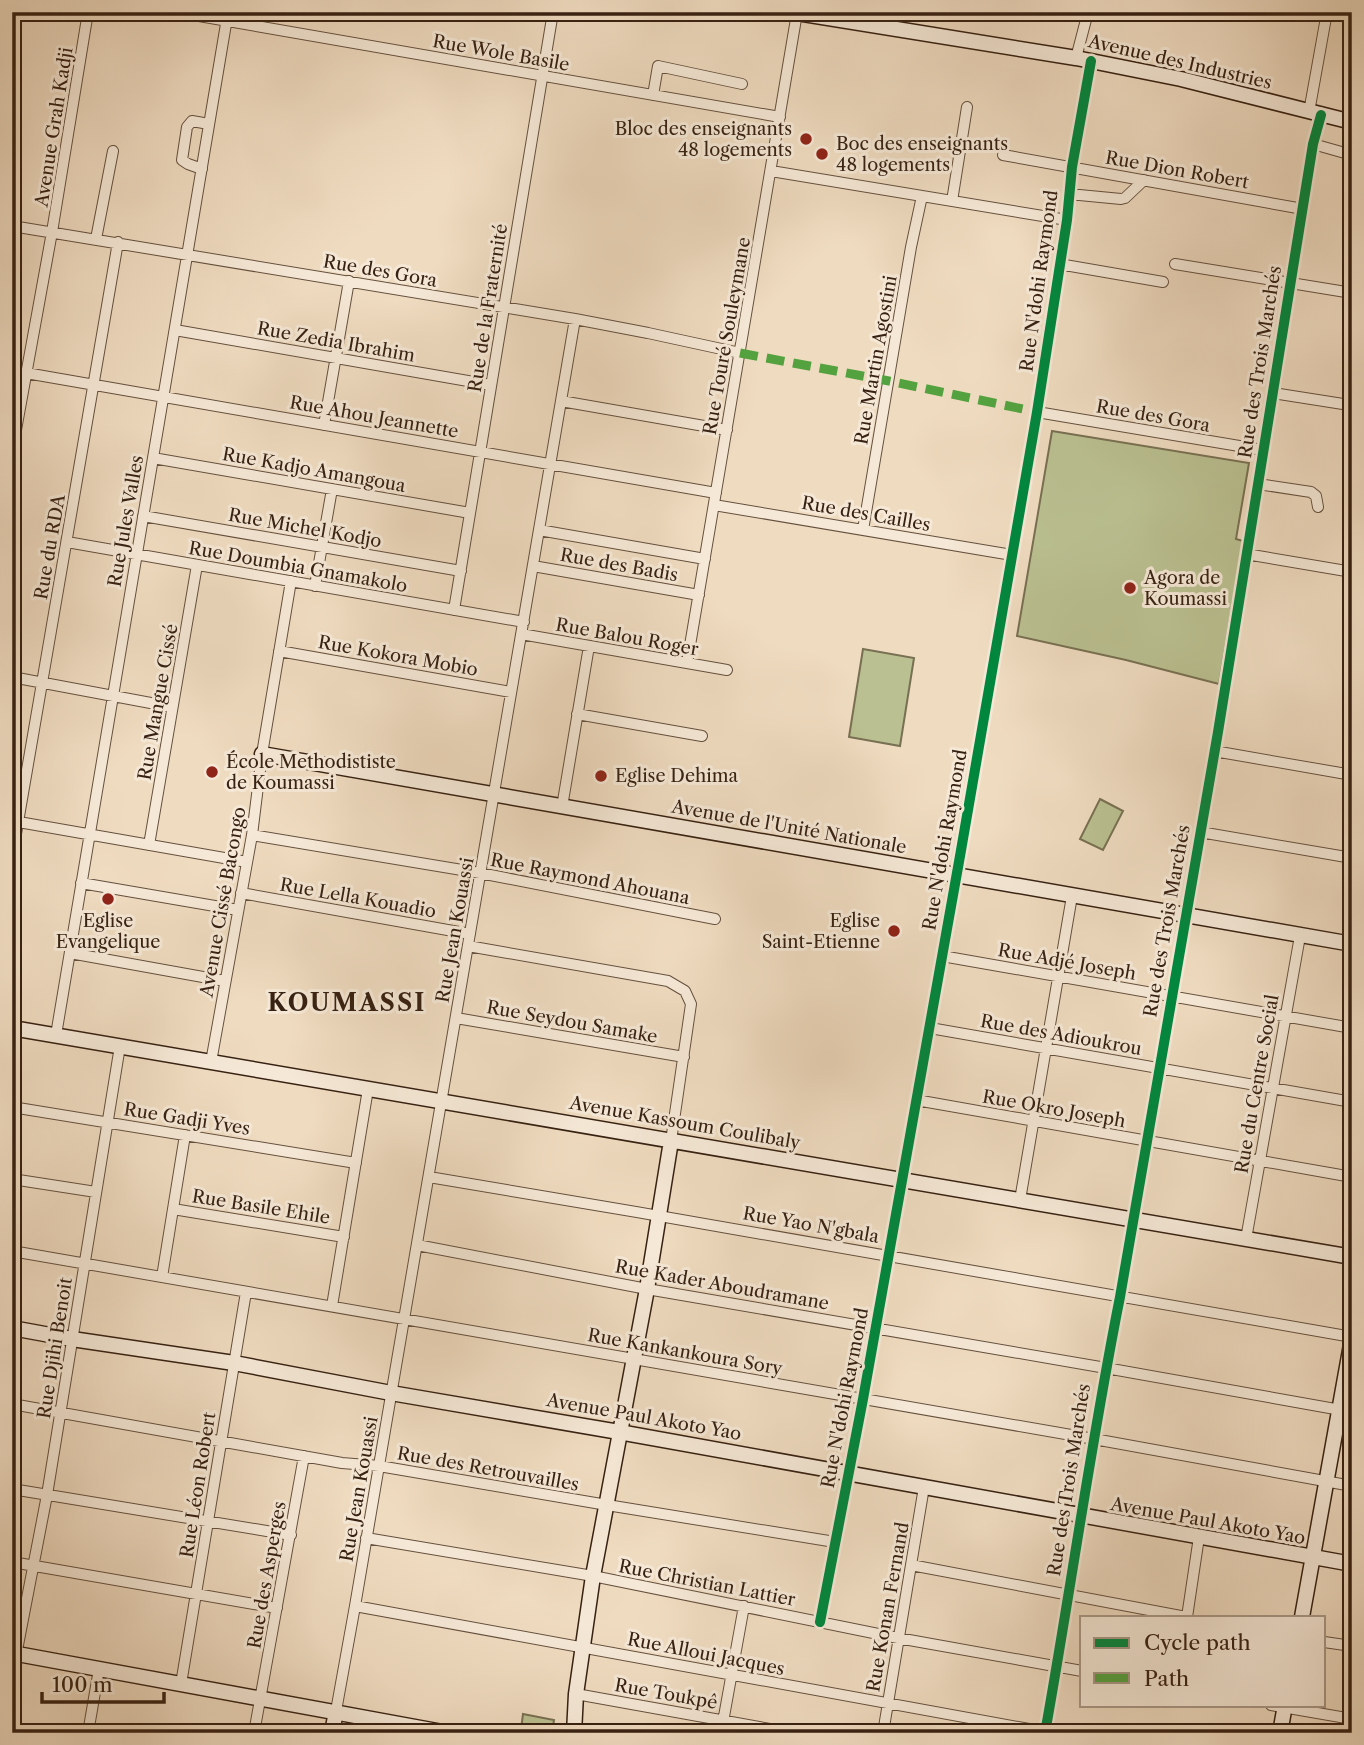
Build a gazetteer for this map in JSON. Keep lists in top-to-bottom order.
{
  "streets": {
    "street": [
      "Rue Wole Basile",
      "Avenue des Industries",
      "Avenue Grah Kadji",
      "Rue Dion Robert",
      "Rue des Gora",
      "Rue N'dohi Raymond",
      "Rue de la Fraternité",
      "Rue Touré Souleymane",
      "Rue Zedia Ibrahim",
      "Rue Martin Agostini",
      "Rue des Trois Marchés",
      "Rue Ahou Jeannette",
      "Rue Kadjo Amangoua",
      "Rue des Cailles",
      "Rue Jules Valles",
      "Rue Michel Kodjo",
      "Rue du RDA",
      "Rue des Badis",
      "Rue Doumbia Gnamakolo",
      "Rue Balou Roger",
      "Rue Kokora Mobio",
      "Rue Mangue Cissé",
      "Avenue de l'Unité Nationale",
      "Rue Raymond Ahouana",
      "Rue Lella Kouadio",
      "Avenue Cissé Bacongo",
      "Rue Jean Kouassi",
      "Rue Adjé Joseph",
      "Rue Seydou Samake",
      "Rue des Adioukrou",
      "Rue du Centre Social",
      "Rue Okro Joseph",
      "Rue Gadji Yves",
      "Avenue Kassoum Coulibaly",
      "Rue Basile Ehile",
      "Rue Yao N'gbala",
      "Rue Kader Aboudramane",
      "Rue Djihi Benoit",
      "Rue Kankankoura Sory",
      "Avenue Paul Akoto Yao",
      "Rue des Retrouvailles",
      "Rue Léon Robert",
      "Rue des Asperges",
      "Rue Christian Lattier",
      "Rue Konan Fernand",
      "Rue Alloui Jacques",
      "Rue Toukpê"
    ]
  },
  "crossings": [
    ["Rue Wole Basile", "Rue de la Fraternité"],
    ["Rue Wole Basile", "Rue Touré Souleymane"],
    ["Rue Wole Basile", "Rue Jules Valles"],
    ["Avenue des Industries", "Rue N'dohi Raymond"],
    ["Avenue des Industries", "Rue Touré Souleymane"],
    ["Avenue des Industries", "Rue des Trois Marchés"],
    ["Avenue Grah Kadji", "Rue des Gora"],
    ["Avenue Grah Kadji", "Rue Ahou Jeannette"],
    ["Rue Dion Robert", "Rue N'dohi Raymond"],
    ["Rue Dion Robert", "Rue des Trois Marchés"],
    ["Rue des Gora", "Rue N'dohi Raymond"],
    ["Rue des Gora", "Rue de la Fraternité"],
    ["Rue des Gora", "Rue Touré Souleymane"],
    ["Rue des Gora", "Rue des Trois Marchés"],
    ["Rue des Gora", "Rue Jules Valles"],
    ["Rue des Gora", "Rue du RDA"],
    ["Rue des Gora", "Rue Jean Kouassi"],
    ["Rue N'dohi Raymond", "Rue des Cailles"],
    ["Rue N'dohi Raymond", "Avenue de l'Unité Nationale"],
    ["Rue N'dohi Raymond", "Rue Adjé Joseph"],
    ["Rue N'dohi Raymond", "Rue des Adioukrou"],
    ["Rue N'dohi Raymond", "Rue Okro Joseph"],
    ["Rue N'dohi Raymond", "Avenue Kassoum Coulibaly"],
    ["Rue N'dohi Raymond", "Rue Yao N'gbala"],
    ["Rue N'dohi Raymond", "Rue Kader Aboudramane"],
    ["Rue N'dohi Raymond", "Rue Kankankoura Sory"],
    ["Rue N'dohi Raymond", "Avenue Paul Akoto Yao"],
    ["Rue N'dohi Raymond", "Rue des Retrouvailles"],
    ["Rue N'dohi Raymond", "Rue Christian Lattier"],
    ["Rue de la Fraternité", "Rue Zedia Ibrahim"],
    ["Rue de la Fraternité", "Rue Ahou Jeannette"],
    ["Rue de la Fraternité", "Rue Kadjo Amangoua"],
    ["Rue de la Fraternité", "Rue Michel Kodjo"],
    ["Rue de la Fraternité", "Rue Doumbia Gnamakolo"],
    ["Rue Touré Souleymane", "Rue Ahou Jeannette"],
    ["Rue Touré Souleymane", "Rue des Cailles"],
    ["Rue Touré Souleymane", "Rue des Badis"],
    ["Rue Touré Souleymane", "Rue Balou Roger"],
    ["Rue Zedia Ibrahim", "Rue Jules Valles"],
    ["Rue Martin Agostini", "Rue des Cailles"],
    ["Rue des Trois Marchés", "Avenue de l'Unité Nationale"],
    ["Rue des Trois Marchés", "Rue Adjé Joseph"],
    ["Rue des Trois Marchés", "Rue des Adioukrou"],
    ["Rue des Trois Marchés", "Rue Okro Joseph"],
    ["Rue des Trois Marchés", "Avenue Kassoum Coulibaly"],
    ["Rue des Trois Marchés", "Rue Yao N'gbala"],
    ["Rue des Trois Marchés", "Rue Kader Aboudramane"],
    ["Rue des Trois Marchés", "Rue Kankankoura Sory"],
    ["Rue des Trois Marchés", "Avenue Paul Akoto Yao"],
    ["Rue des Trois Marchés", "Rue Christian Lattier"],
    ["Rue des Trois Marchés", "Rue Alloui Jacques"],
    ["Rue Ahou Jeannette", "Rue Jules Valles"],
    ["Rue Ahou Jeannette", "Rue du RDA"],
    ["Rue Ahou Jeannette", "Rue Jean Kouassi"],
    ["Rue Kadjo Amangoua", "Rue Jules Valles"],
    ["Rue Jules Valles", "Rue Michel Kodjo"],
    ["Rue Jules Valles", "Rue Doumbia Gnamakolo"],
    ["Rue Jules Valles", "Avenue Kassoum Coulibaly"],
    ["Rue du RDA", "Rue Doumbia Gnamakolo"],
    ["Rue des Badis", "Rue Jean Kouassi"],
    ["Rue Doumbia Gnamakolo", "Rue Mangue Cissé"],
    ["Rue Doumbia Gnamakolo", "Avenue Cissé Bacongo"],
    ["Rue Doumbia Gnamakolo", "Rue Jean Kouassi"],
    ["Rue Balou Roger", "Rue Jean Kouassi"],
    ["Rue Kokora Mobio", "Avenue Cissé Bacongo"],
    ["Rue Kokora Mobio", "Rue Jean Kouassi"],
    ["Avenue de l'Unité Nationale", "Avenue Cissé Bacongo"],
    ["Avenue de l'Unité Nationale", "Rue Jean Kouassi"],
    ["Avenue de l'Unité Nationale", "Rue du Centre Social"],
    ["Rue Raymond Ahouana", "Avenue Cissé Bacongo"],
    ["Rue Raymond Ahouana", "Rue Jean Kouassi"],
    ["Rue Lella Kouadio", "Avenue Cissé Bacongo"],
    ["Rue Lella Kouadio", "Rue Jean Kouassi"],
    ["Avenue Cissé Bacongo", "Avenue Kassoum Coulibaly"],
    ["Rue Jean Kouassi", "Rue Seydou Samake"],
    ["Rue Jean Kouassi", "Avenue Kassoum Coulibaly"],
    ["Rue Jean Kouassi", "Rue Yao N'gbala"],
    ["Rue Jean Kouassi", "Rue Kader Aboudramane"],
    ["Rue Jean Kouassi", "Rue Kankankoura Sory"],
    ["Rue Jean Kouassi", "Avenue Paul Akoto Yao"],
    ["Rue Jean Kouassi", "Rue des Retrouvailles"],
    ["Rue Jean Kouassi", "Rue Christian Lattier"],
    ["Rue Jean Kouassi", "Rue Alloui Jacques"],
    ["Rue Adjé Joseph", "Rue du Centre Social"],
    ["Rue des Adioukrou", "Rue du Centre Social"],
    ["Rue du Centre Social", "Rue Okro Joseph"],
    ["Rue du Centre Social", "Avenue Kassoum Coulibaly"],
    ["Rue Gadji Yves", "Rue Djihi Benoit"],
    ["Avenue Kassoum Coulibaly", "Rue Djihi Benoit"],
    ["Rue Djihi Benoit", "Rue Kankankoura Sory"],
    ["Rue Djihi Benoit", "Avenue Paul Akoto Yao"],
    ["Rue Djihi Benoit", "Rue des Retrouvailles"],
    ["Rue Kankankoura Sory", "Rue Léon Robert"],
    ["Avenue Paul Akoto Yao", "Rue Léon Robert"],
    ["Avenue Paul Akoto Yao", "Rue Konan Fernand"],
    ["Rue des Retrouvailles", "Rue Léon Robert"],
    ["Rue des Retrouvailles", "Rue des Asperges"],
    ["Rue Christian Lattier", "Rue Konan Fernand"],
    ["Rue Konan Fernand", "Rue Alloui Jacques"]
  ],
  "districts": ["KOUMASSI"],
  "places": [
    "Bloc des enseignants 48 logements",
    "Boc des enseignants 48 logements",
    "Agora de Koumassi",
    "École Methodististe de Koumassi",
    "Eglise Dehima",
    "Eglise Evangelique",
    "Eglise Saint-Etienne"
  ],
  "legend": ["Cycle path", "Path"],
  "scale_bar": "100 m"
}
